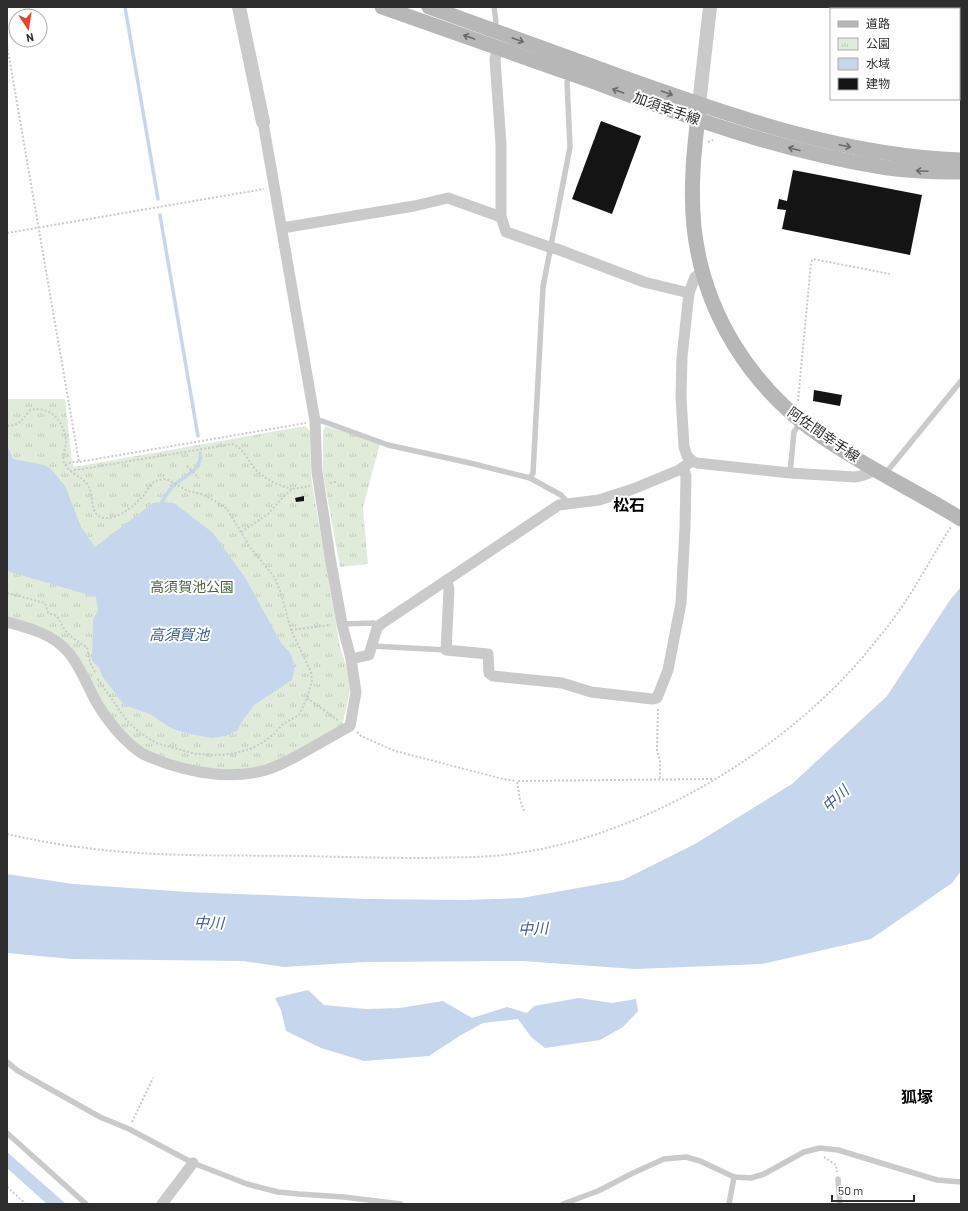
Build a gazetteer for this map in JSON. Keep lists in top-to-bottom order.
{
  "streets": {
    "main road": ["加須幸手線", "阿佐間幸手線"]
  },
  "crossings": [
    ["加須幸手線", "阿佐間幸手線"]
  ],
  "districts": ["松石", "狐塚"],
  "water": ["高須賀池", "中川"],
  "parks": ["高須賀池公園"],
  "legend": [
    "道路",
    "公園",
    "水域",
    "建物"
  ],
  "scale_bar": "50 m",
  "north": "bottom"
}
